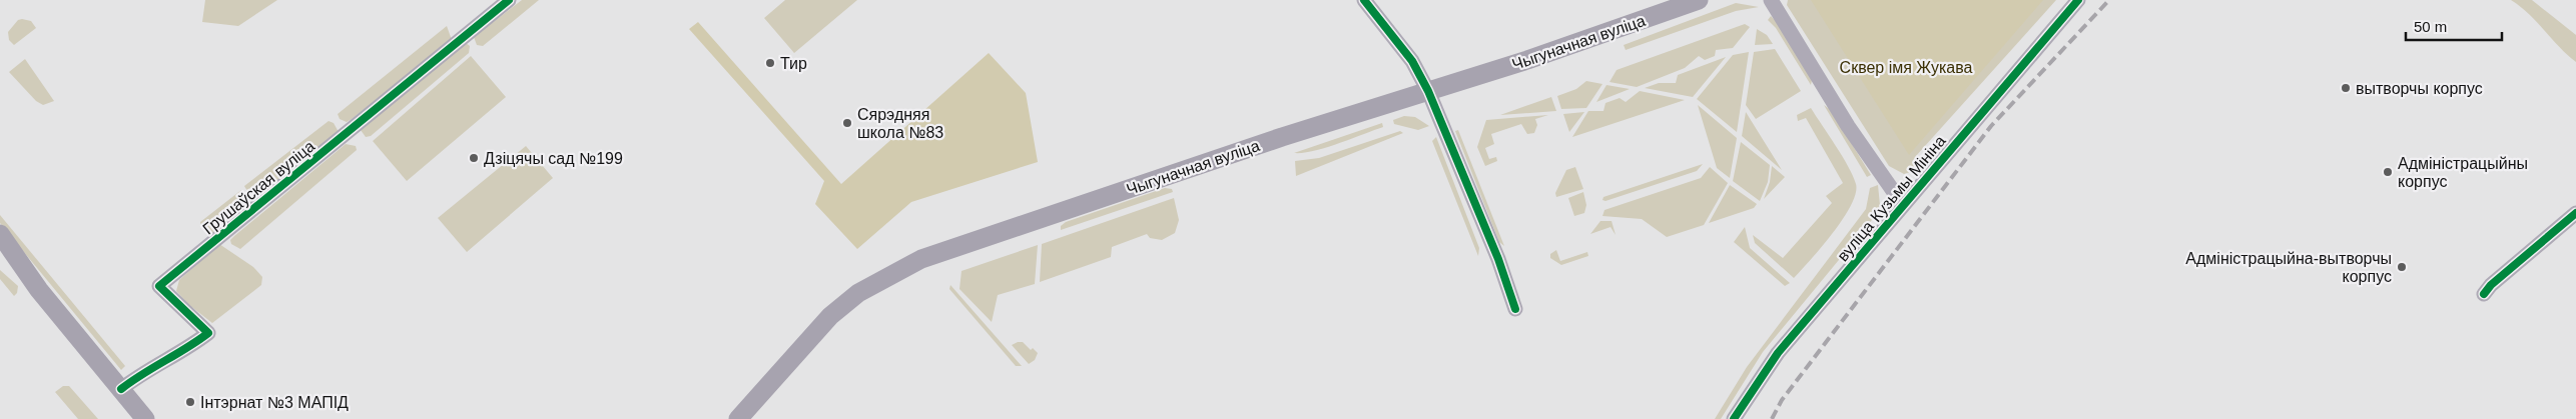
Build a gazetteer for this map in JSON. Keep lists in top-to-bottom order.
{
  "streets": {
    "main road": ["Чыгуначная вуліца"],
    "street": ["Грушаўская вуліца", "вуліца Кузьмы Мініна"]
  },
  "parks": ["Сквер імя Жукава"],
  "places": [
    "Тир",
    "вытворчы корпус",
    "Сярэдняя школа №83",
    "Дзіцячы сад №199",
    "Адміністрацыйны корпус",
    "Адміністрацыйна-вытворчы корпус",
    "Інтэрнат №3 МАПІД"
  ],
  "scale_bar": "50 m"
}
